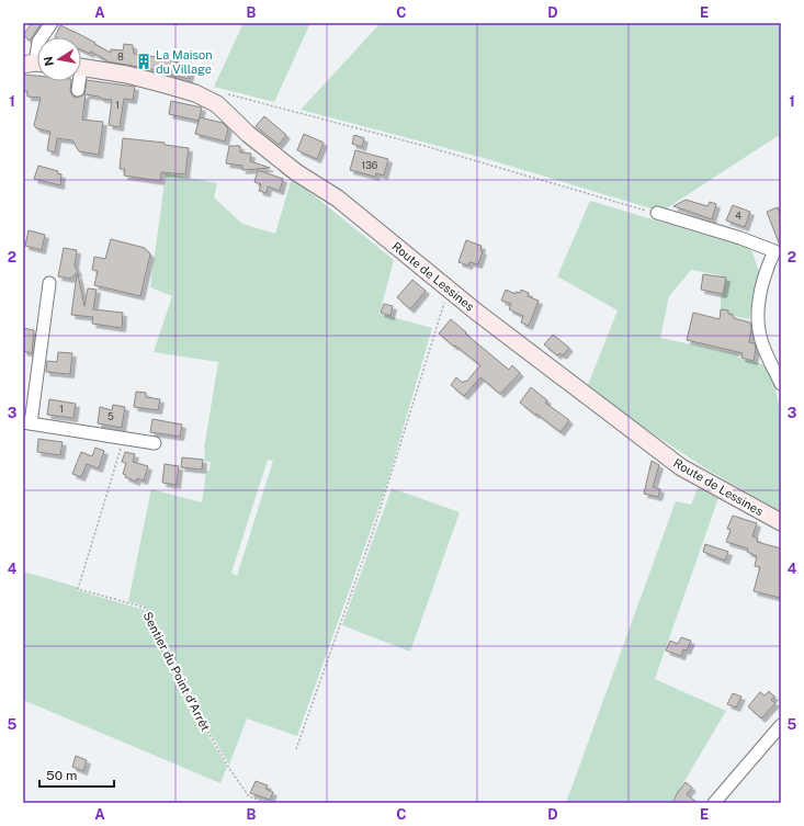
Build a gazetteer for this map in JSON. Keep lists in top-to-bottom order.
{
  "streets": {
    "main road": ["Route de Lessines"],
    "path": ["Sentier du Point d'Arrêt"]
  },
  "places": {
    "building": ["La Maison du Village"]
  },
  "house_numbers": [
    "8",
    "1",
    "136",
    "4",
    "1",
    "5"
  ],
  "scale_bar": "50 m",
  "north": "left",
  "grid": {
    "columns": [
      "A",
      "B",
      "C",
      "D",
      "E"
    ],
    "rows": [
      "1",
      "2",
      "3",
      "4",
      "5"
    ]
  }
}
